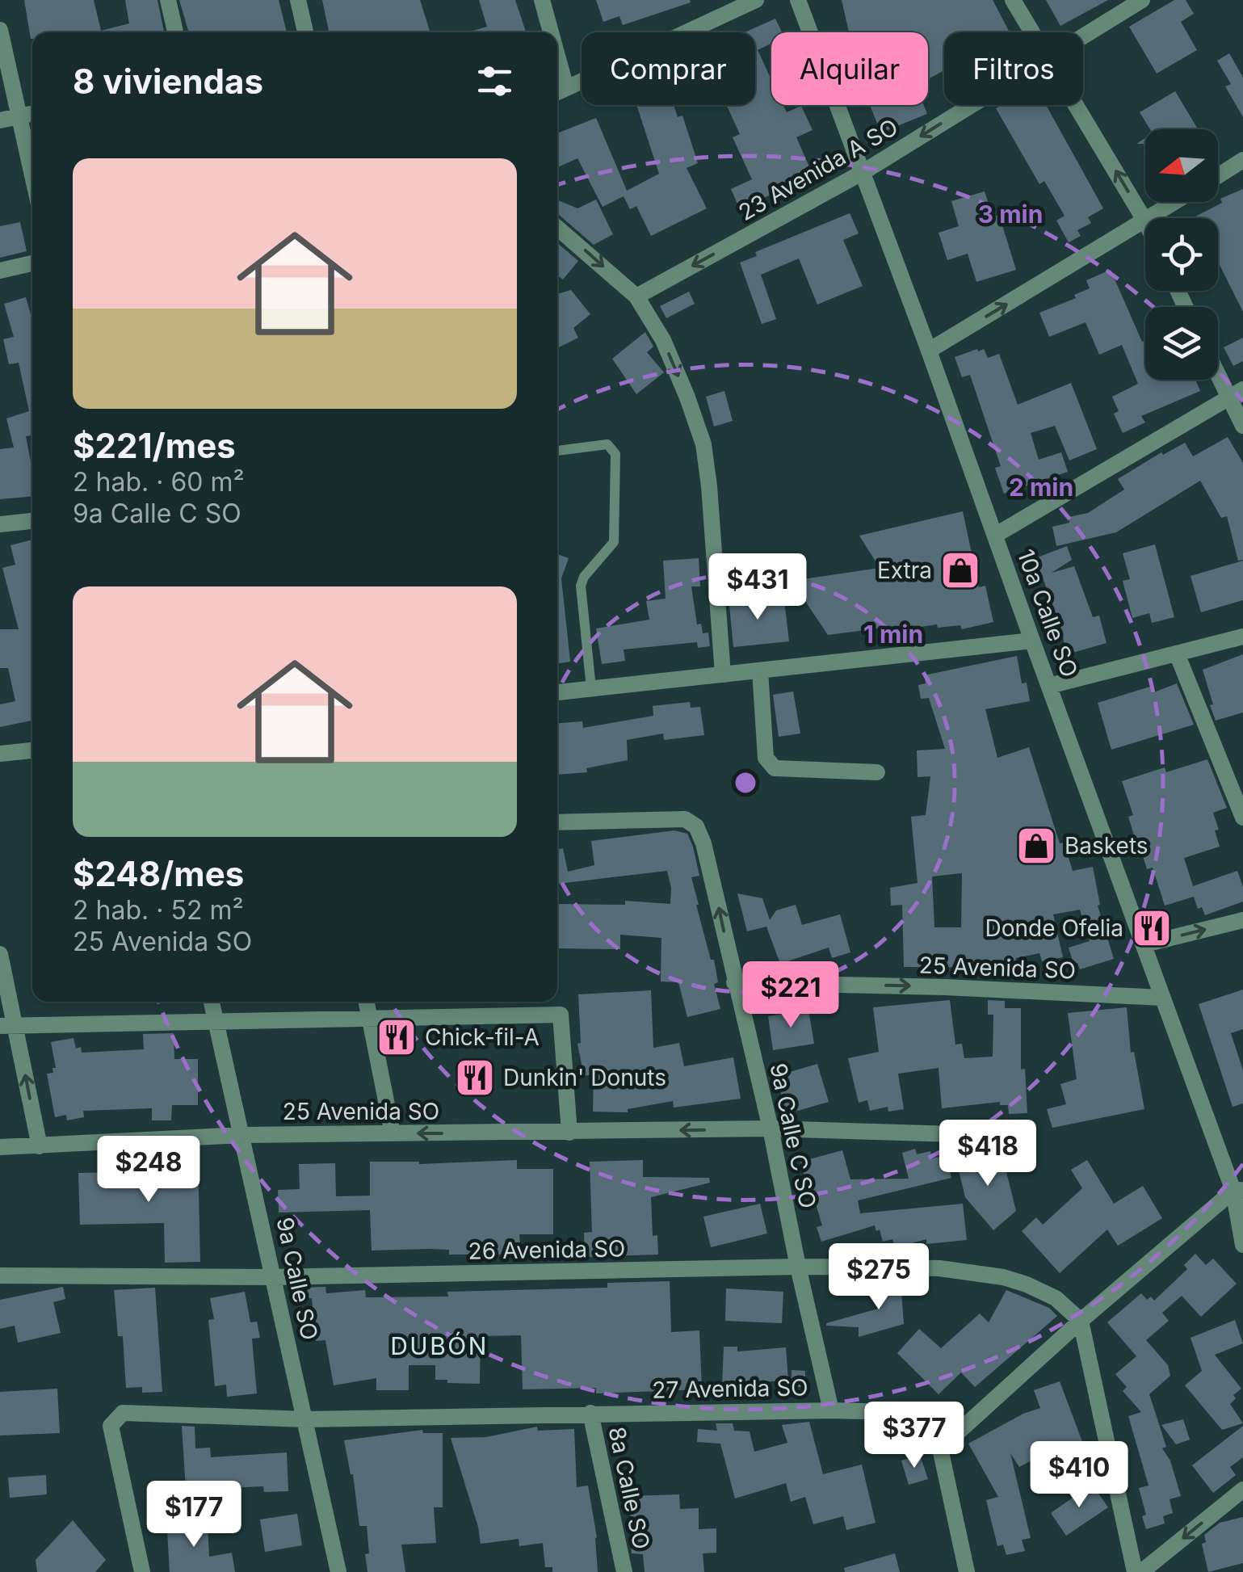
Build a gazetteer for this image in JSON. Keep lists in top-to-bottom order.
{
  "streets": {
    "street": [
      "23 Avenida A SO",
      "10a Calle SO",
      "25 Avenida SO",
      "9a Calle C SO",
      "26 Avenida SO",
      "9a Calle SO",
      "27 Avenida SO",
      "8a Calle SO"
    ]
  },
  "crossings": [
    ["23 Avenida A SO", "10a Calle SO"],
    ["10a Calle SO", "25 Avenida SO"],
    ["25 Avenida SO", "9a Calle C SO"],
    ["25 Avenida SO", "9a Calle SO"],
    ["9a Calle C SO", "26 Avenida SO"],
    ["9a Calle C SO", "27 Avenida SO"],
    ["26 Avenida SO", "9a Calle SO"],
    ["9a Calle SO", "27 Avenida SO"],
    ["27 Avenida SO", "8a Calle SO"]
  ],
  "one_way": ["23 Avenida A SO"],
  "districts": ["DUBÓN"],
  "places": {
    "shop": ["Extra", "Baskets"],
    "restaurant": ["Donde Ofelia", "Chick-fil-A", "Dunkin' Donuts"]
  },
  "north": "left",
  "page": {
    "chip": ["Comprar", "Alquilar", "Filtros"],
    "heading": "8 viviendas",
    "list": [
      {
        "name": "$221/mes",
        "note": "2 hab. · 60 m² · 9a Calle C SO"
      },
      {
        "name": "$248/mes",
        "note": "2 hab. · 52 m² · 25 Avenida SO"
      }
    ],
    "price": [
      "$431",
      "$221",
      "$418",
      "$248",
      "$275",
      "$377",
      "$410",
      "$177"
    ]
  },
  "rings": ["3 min", "2 min", "1 min"]
}
